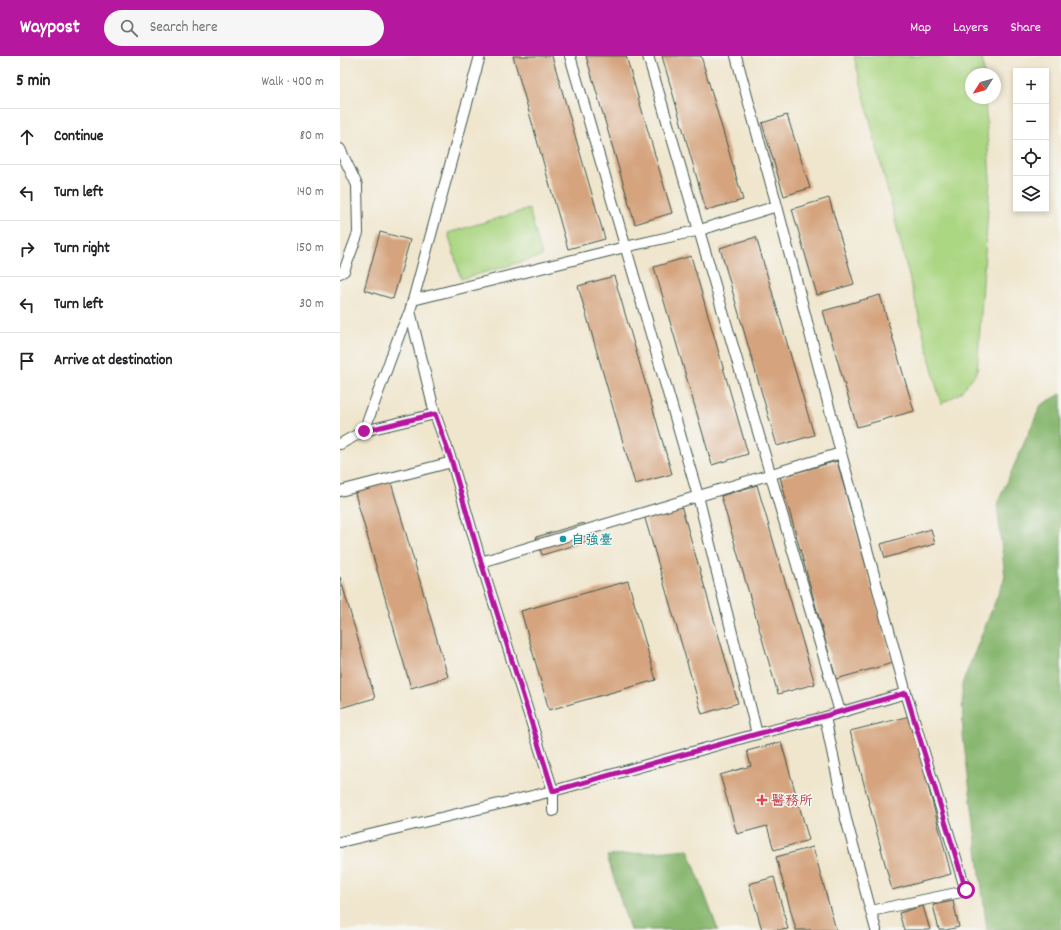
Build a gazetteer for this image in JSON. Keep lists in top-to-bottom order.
{
  "places": {
    "other": ["自強臺"],
    "health": ["醫務所"]
  },
  "north": "bottom left",
  "page": {
    "header": "Waypost",
    "search": "Search here",
    "nav": ["Map", "Layers", "Share"],
    "heading": ["5 min", "Walk · 400 m"],
    "map_buttons": ["+", "−"],
    "list": [
      ["Continue", "80 m"],
      ["Turn left", "140 m"],
      ["Turn right", "150 m"],
      ["Turn left", "30 m"],
      "Arrive at destination"
    ]
  }
}
